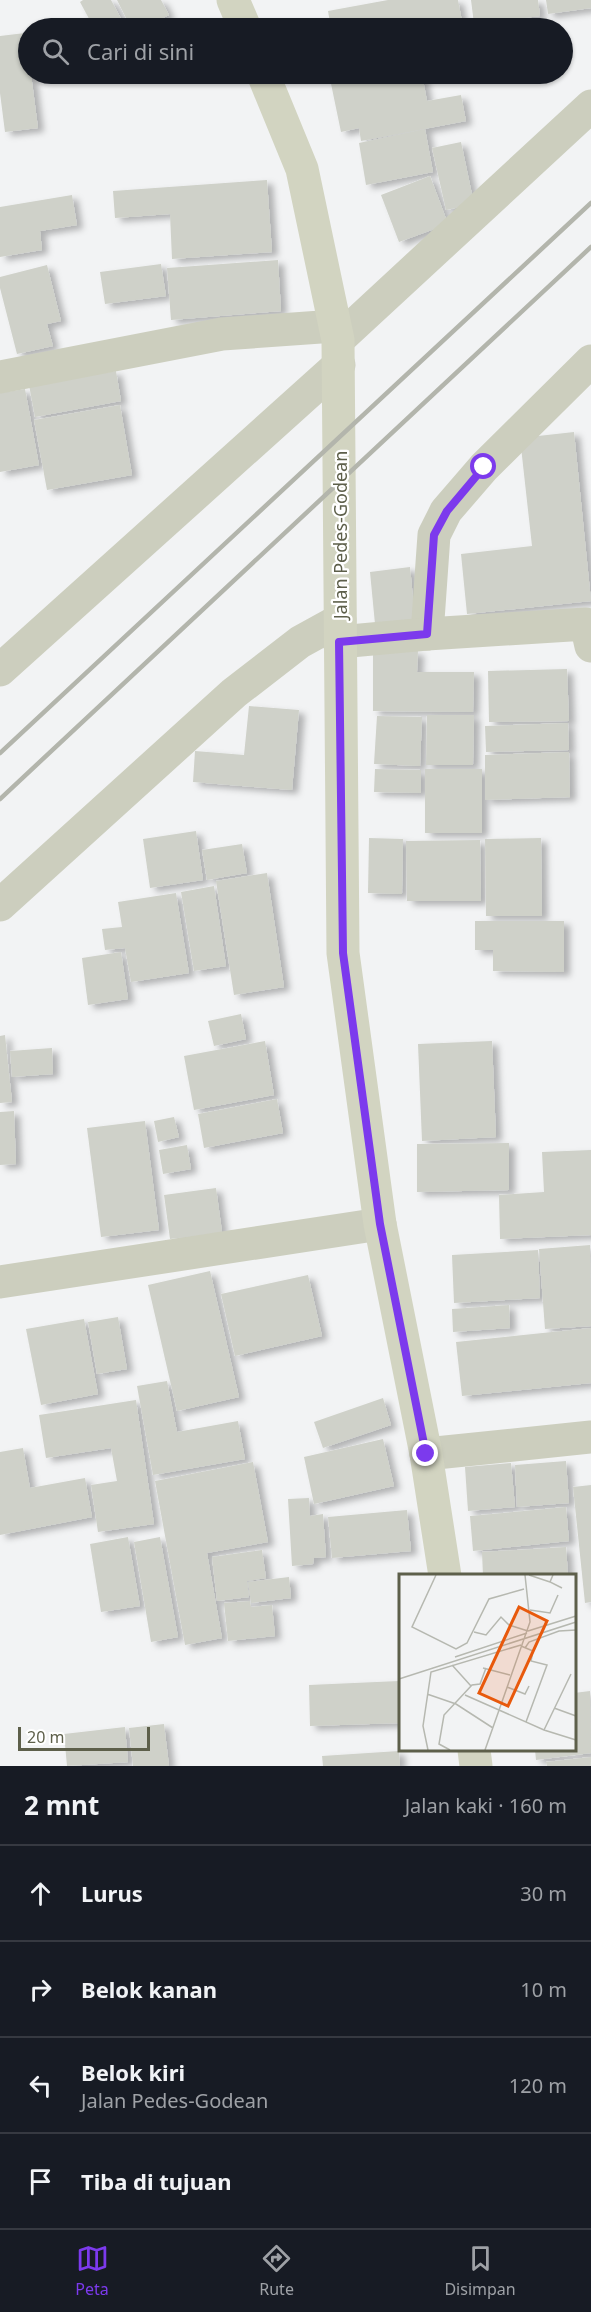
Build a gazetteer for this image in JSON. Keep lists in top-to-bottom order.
{
  "streets": {
    "street": ["Jalan Pedes-Godean"]
  },
  "scale_bar": "20 m",
  "page": {
    "search": "Cari di sini",
    "scale": "20 m",
    "heading": ["2 mnt", "Jalan kaki · 160 m"],
    "list": [
      ["Lurus", "30 m"],
      ["Belok kanan", "10 m"],
      ["Belok kiri", "Jalan Pedes-Godean", "120 m"],
      "Tiba di tujuan"
    ],
    "nav": ["Peta", "Rute", "Disimpan"]
  }
}
